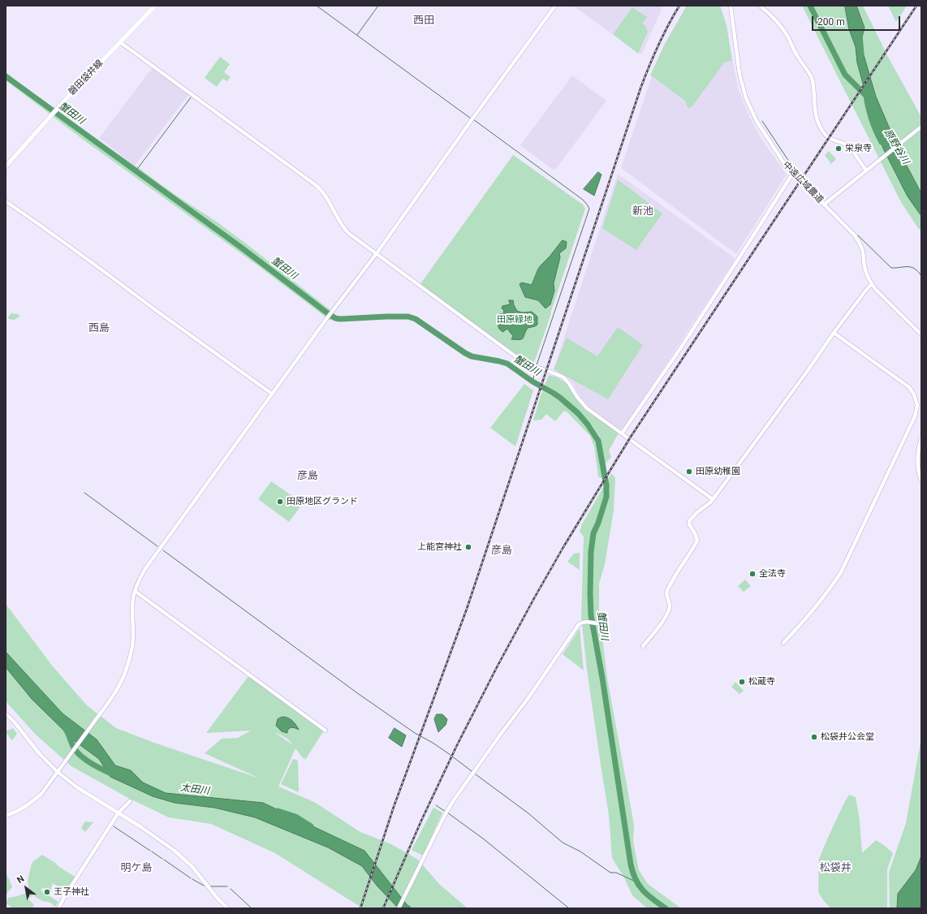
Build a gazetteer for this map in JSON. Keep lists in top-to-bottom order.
{
  "streets": {
    "main road": ["磐田袋井線"],
    "street": ["中遠広域農道"]
  },
  "districts": [
    "西田",
    "新池",
    "西島",
    "彦島",
    "彦島",
    "明ケ島",
    "松袋井"
  ],
  "water": ["蟹田川", "原野谷川", "太田川"],
  "parks": ["田原緑地"],
  "places": [
    "栄泉寺",
    "田原幼稚園",
    "田原地区グランド",
    "上能宮神社",
    "全法寺",
    "松蔵寺",
    "松袋井公会堂",
    "王子神社"
  ],
  "scale_bar": "200 m",
  "north": "top left"
}
